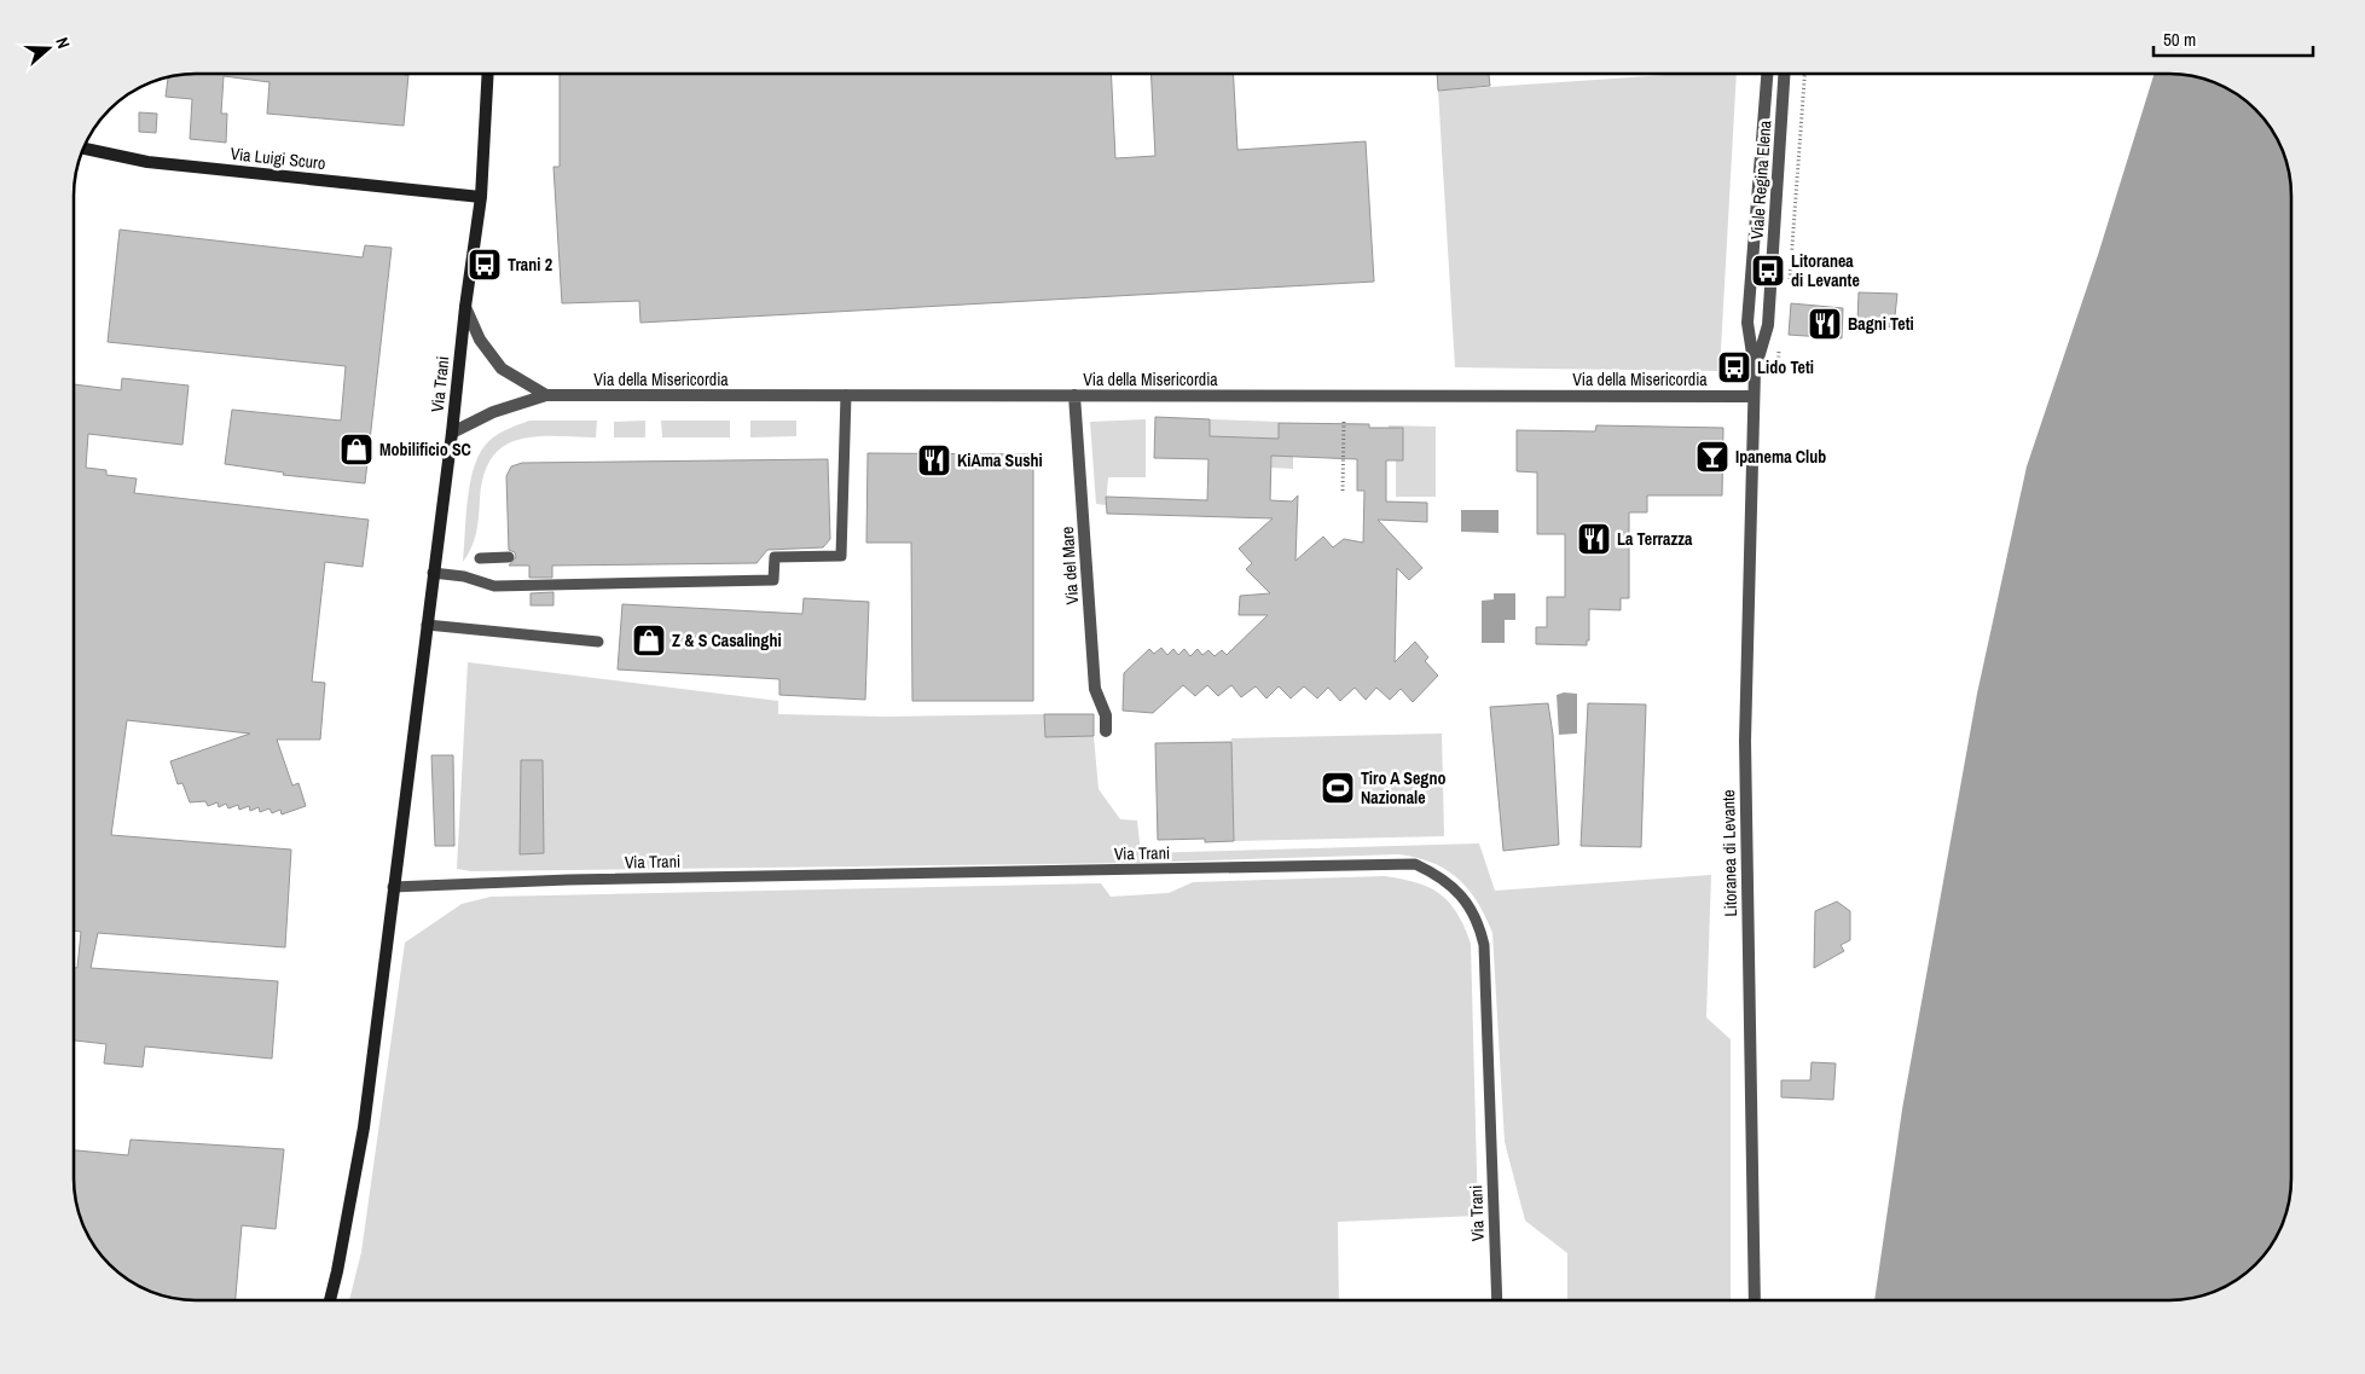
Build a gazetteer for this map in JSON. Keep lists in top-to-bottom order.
{
  "streets": {
    "main road": ["Via Luigi Scuro", "Via Trani"],
    "street": [
      "Viale Regina Elena",
      "Via della Misericordia",
      "Via del Mare",
      "Litoranea di Levante"
    ]
  },
  "crossings": [
    ["Via Luigi Scuro", "Via Trani"],
    ["Viale Regina Elena", "Via della Misericordia"],
    ["Viale Regina Elena", "Litoranea di Levante"],
    ["Via della Misericordia", "Via Trani"],
    ["Via della Misericordia", "Via del Mare"],
    ["Via della Misericordia", "Litoranea di Levante"]
  ],
  "places": {
    "bus stop": ["Trani 2", "Litoranea di Levante", "Lido Teti"],
    "restaurant": ["Bagni Teti", "KiAma Sushi", "La Terrazza"],
    "shop": ["Mobilificio SC", "Z & S Casalinghi"],
    "bar": ["Ipanema Club"],
    "sports": ["Tiro A Segno Nazionale"]
  },
  "scale_bar": "50 m",
  "north": "right"
}
